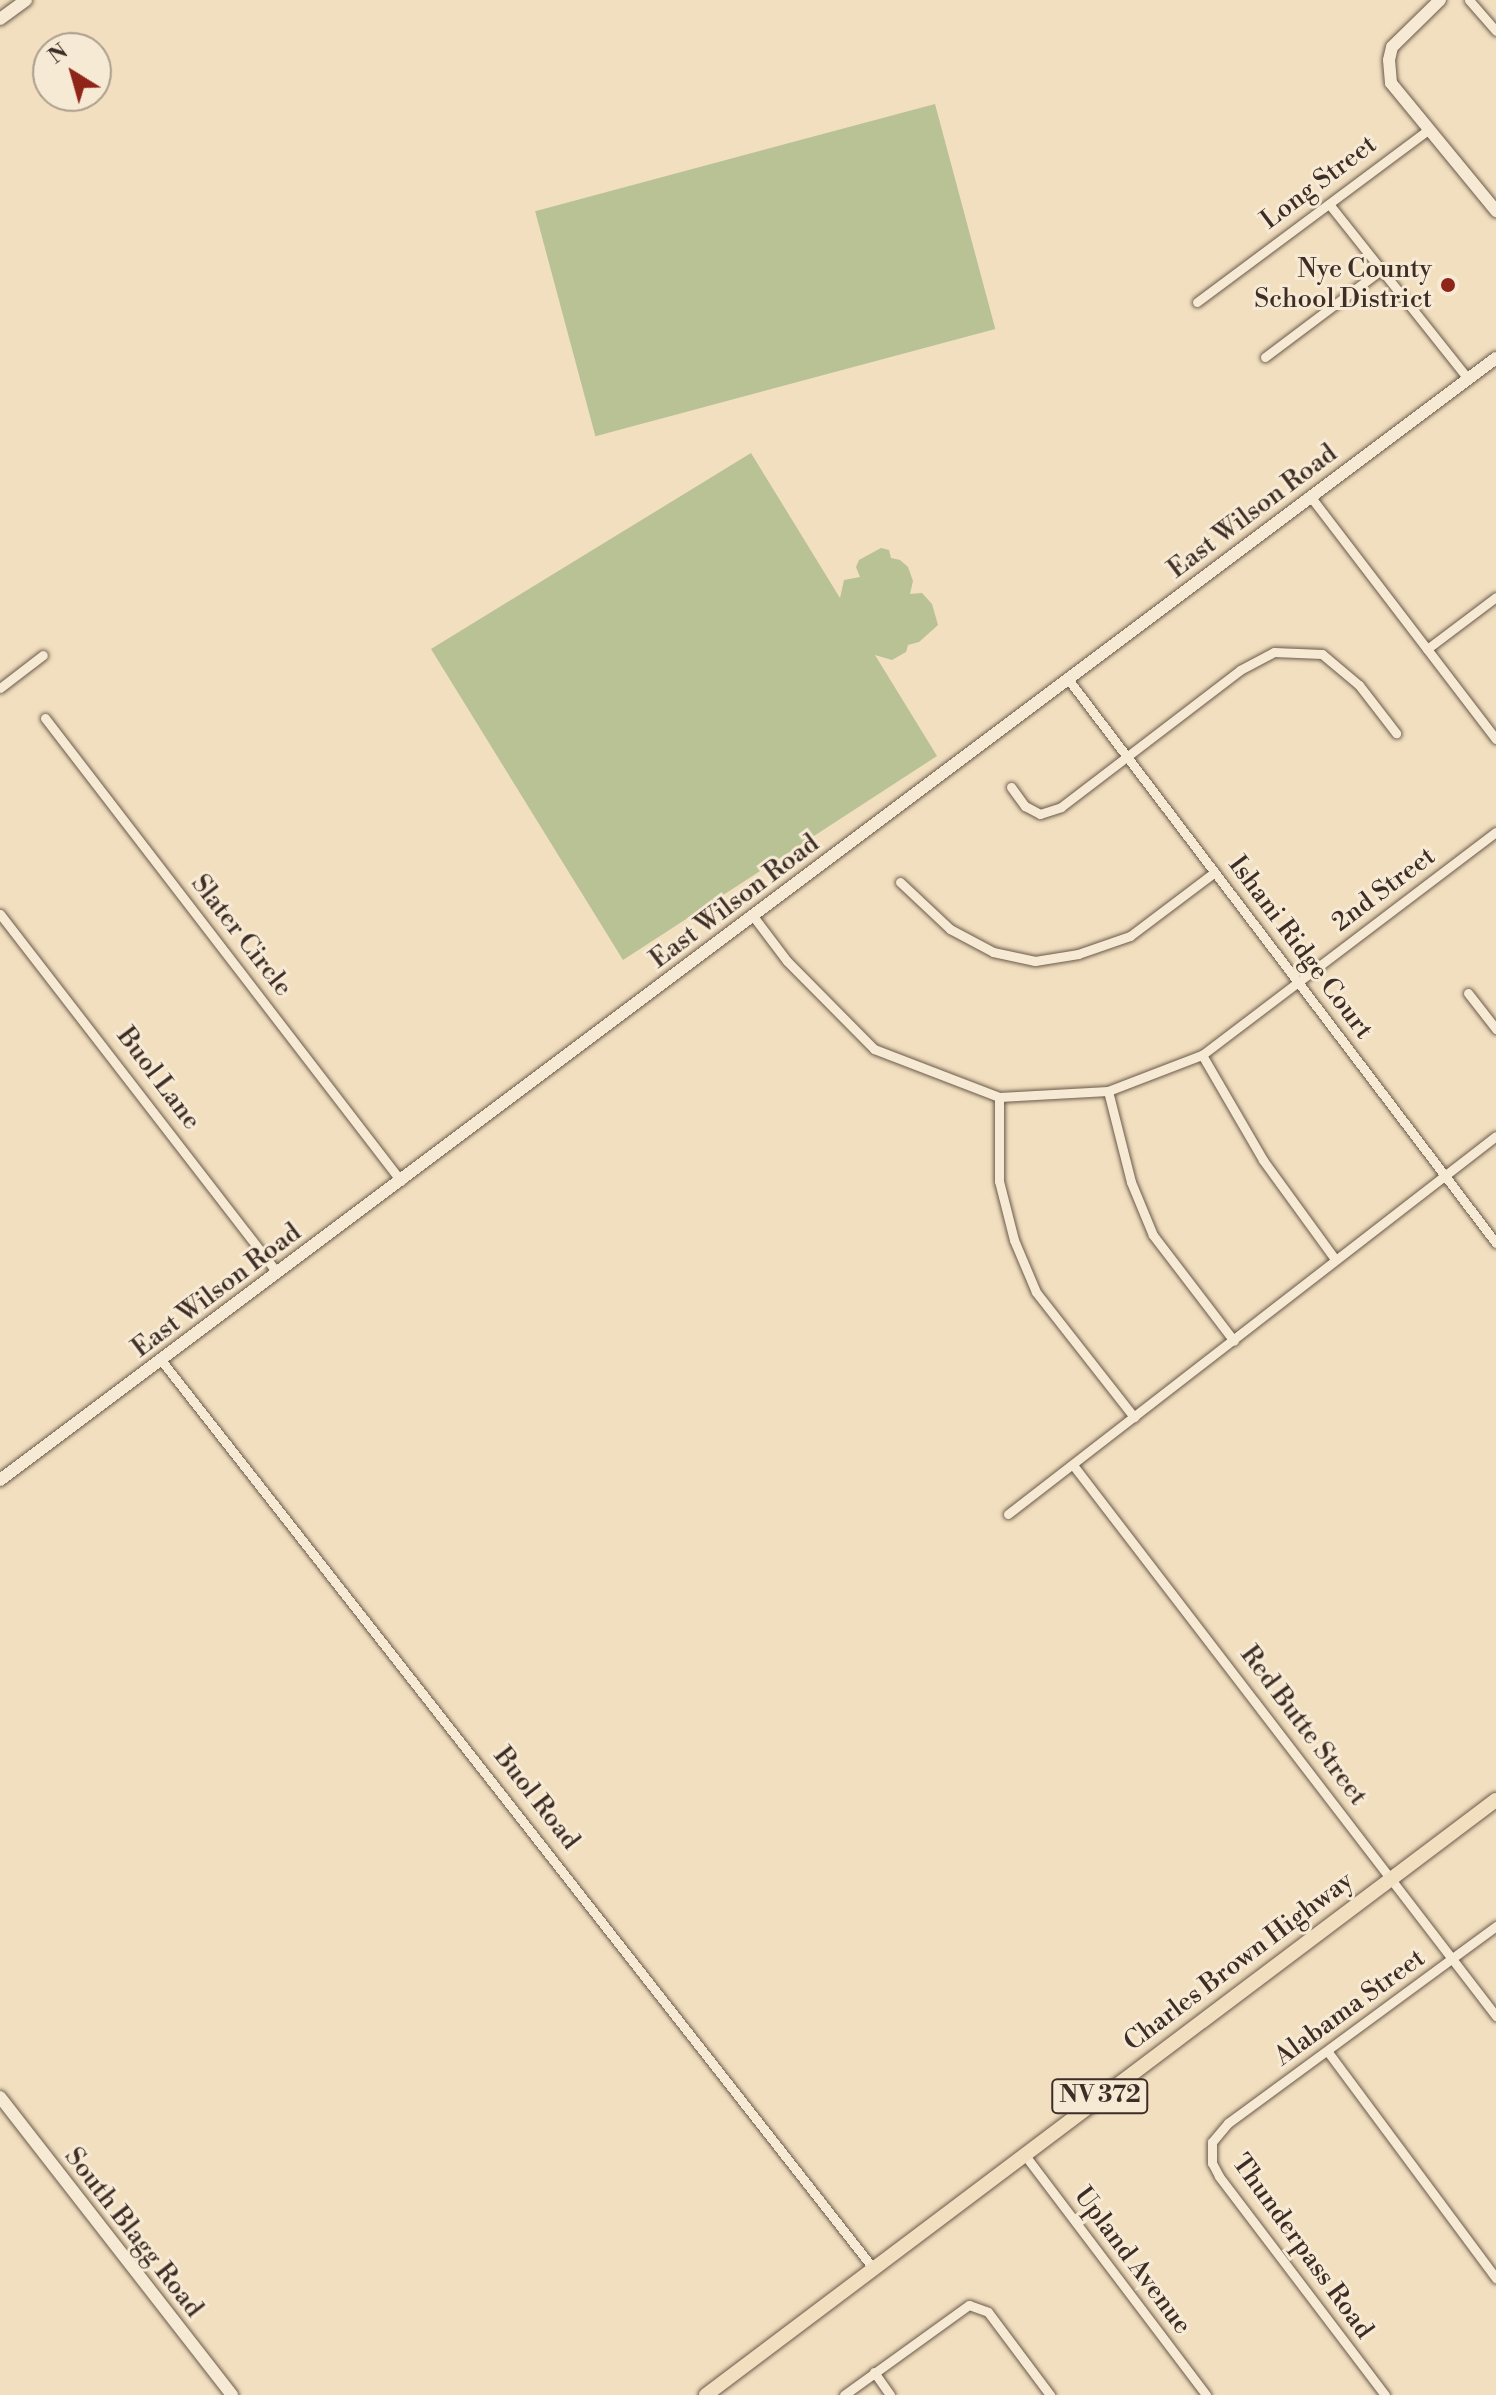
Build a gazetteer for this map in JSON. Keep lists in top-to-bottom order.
{
  "streets": {
    "main road": ["Charles Brown Highway", "NV 372"],
    "street": [
      "Long Street",
      "East Wilson Road",
      "2nd Street",
      "Slater Circle",
      "Ishani Ridge Court",
      "Buol Lane",
      "Red Butte Street",
      "Buol Road",
      "Alabama Street",
      "South Blagg Road",
      "Thunderpass Road",
      "Upland Avenue"
    ]
  },
  "crossings": [
    ["East Wilson Road", "Slater Circle"],
    ["East Wilson Road", "Ishani Ridge Court"],
    ["East Wilson Road", "Buol Lane"],
    ["East Wilson Road", "Buol Road"],
    ["2nd Street", "Ishani Ridge Court"],
    ["Red Butte Street", "Charles Brown Highway"],
    ["Red Butte Street", "Alabama Street"],
    ["Buol Road", "Charles Brown Highway"],
    ["Charles Brown Highway", "Upland Avenue"],
    ["Alabama Street", "Thunderpass Road"]
  ],
  "places": ["Nye County School District"],
  "north": "top left"
}
